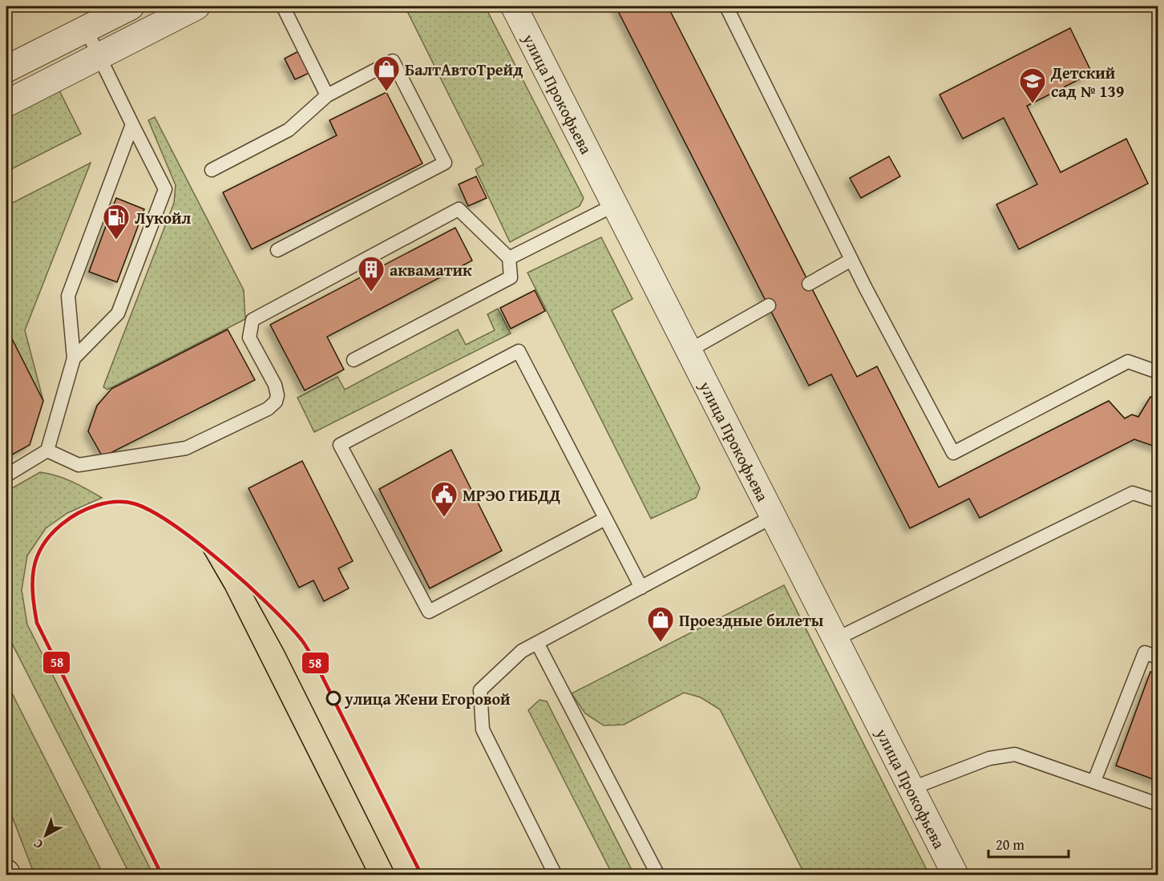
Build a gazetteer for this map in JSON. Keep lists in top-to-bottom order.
{
  "streets": {
    "street": ["улица Прокофьева"]
  },
  "places": {
    "shop": ["БалтАвтоТрейд", "Проездные билеты"],
    "school or university": ["Детский сад № 139"],
    "fuel station": ["Лукойл"],
    "building": ["акваматик"],
    "public building": ["МРЭО ГИБДД"],
    "other": ["улица Жени Егоровой"]
  },
  "lines": ["transit line 58"],
  "scale_bar": "20 m",
  "north": "bottom left"
}
